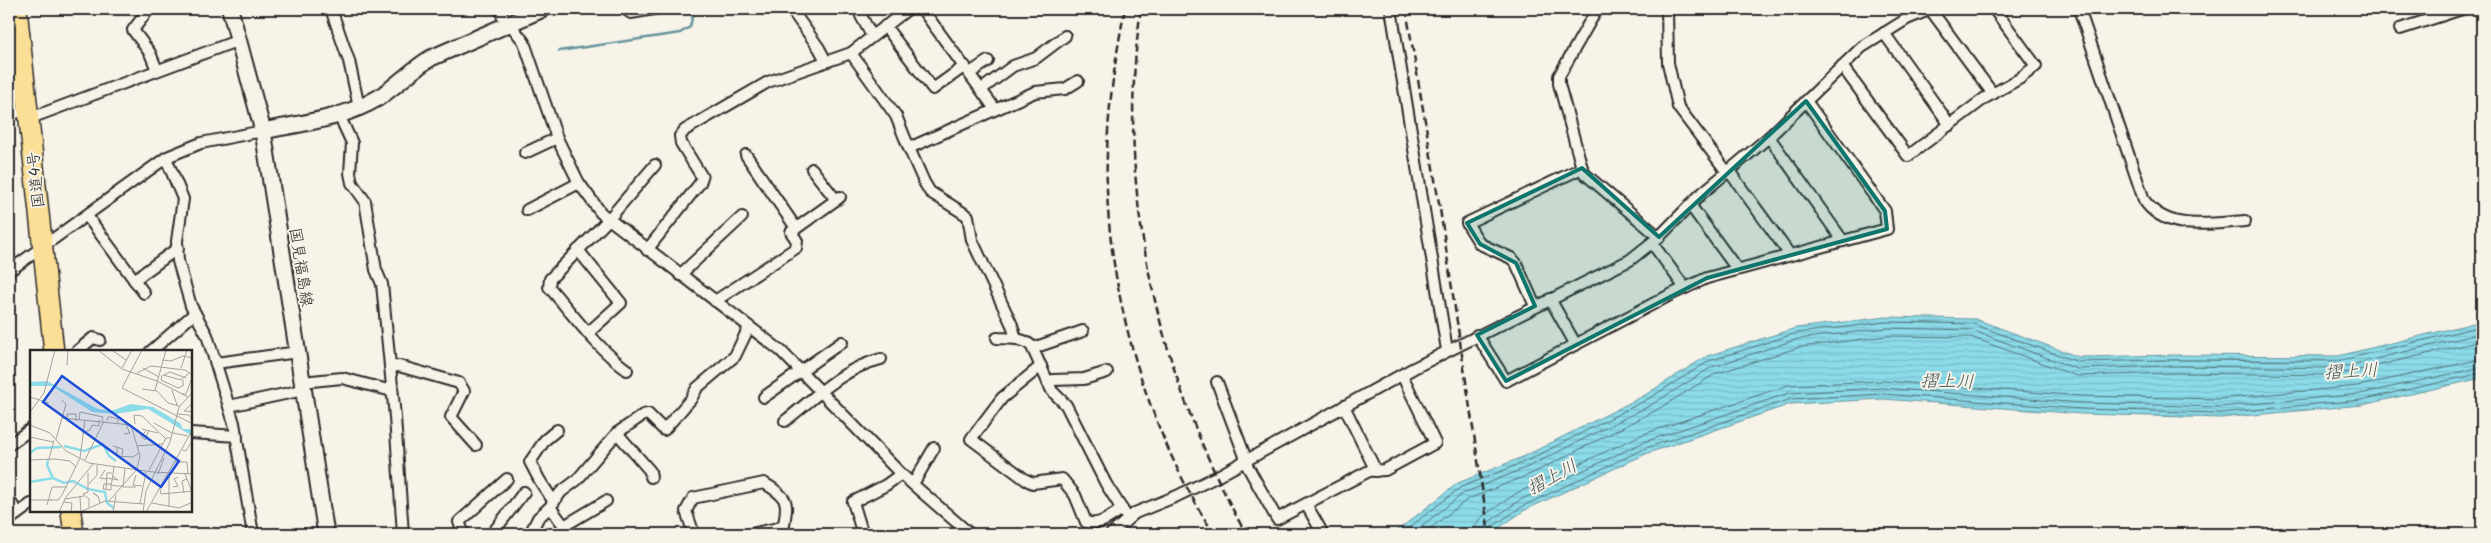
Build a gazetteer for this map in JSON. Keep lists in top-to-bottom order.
{
  "streets": {
    "highway": ["国道4号"],
    "main road": ["国見福島線"]
  },
  "water": ["摺上川"]
}
